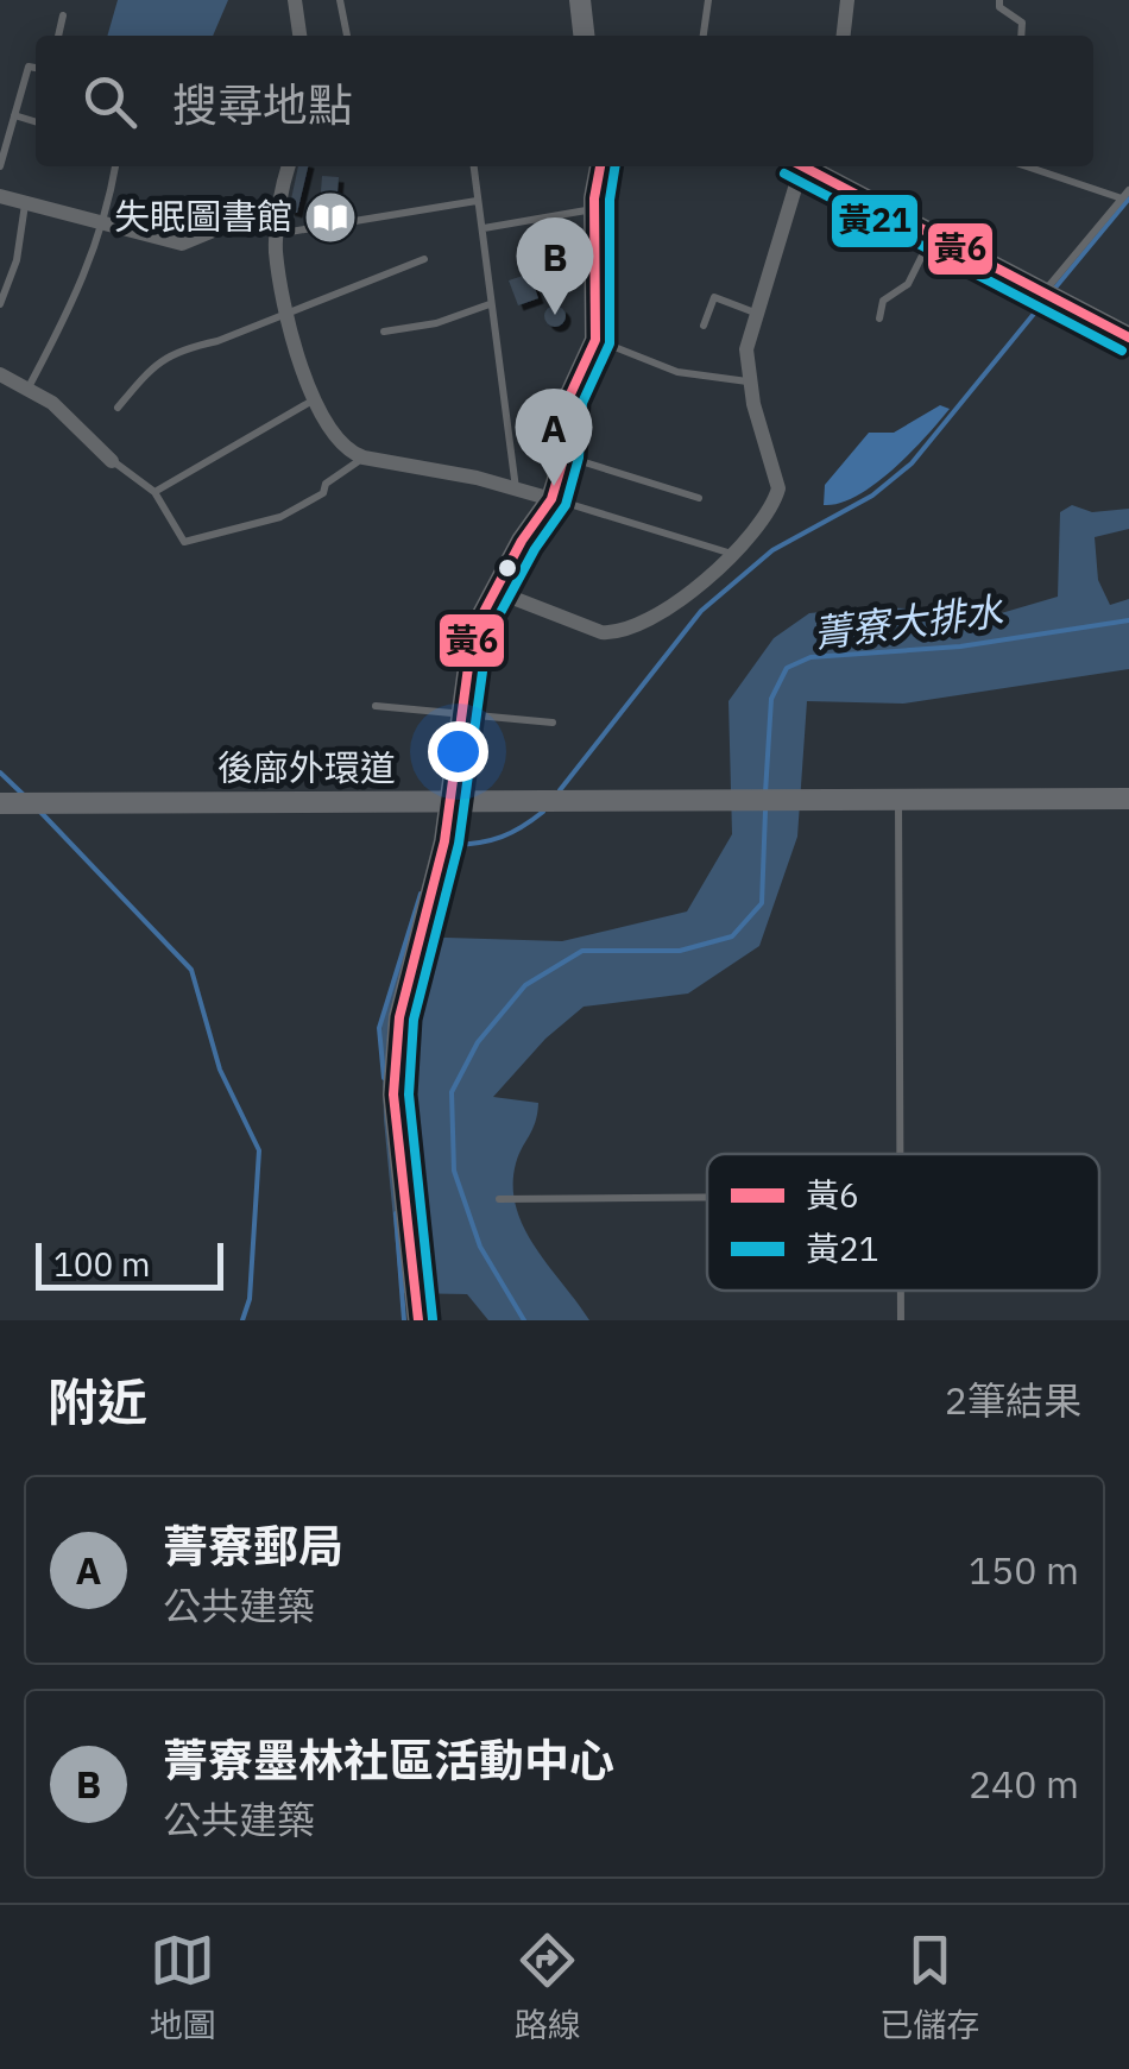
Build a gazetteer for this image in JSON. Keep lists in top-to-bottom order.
{
  "streets": {
    "street": ["後廍外環道"]
  },
  "water": ["菁寮大排水"],
  "places": {
    "library": ["失眠圖書館"]
  },
  "lines": ["transit line 黃6", "transit line 黃21"],
  "legend": ["黃6", "黃21"],
  "scale_bar": "100 m",
  "page": {
    "search": "搜尋地點",
    "pins": ["B", "A"],
    "scale": "100 m",
    "heading": ["附近", "2筆結果"],
    "list": [
      {
        "mark": "A",
        "name": "菁寮郵局",
        "note": "公共建築",
        "value": "150 m"
      },
      {
        "mark": "B",
        "name": "菁寮墨林社區活動中心",
        "note": "公共建築",
        "value": "240 m"
      }
    ],
    "nav": ["地圖", "路線", "已儲存"]
  }
}
